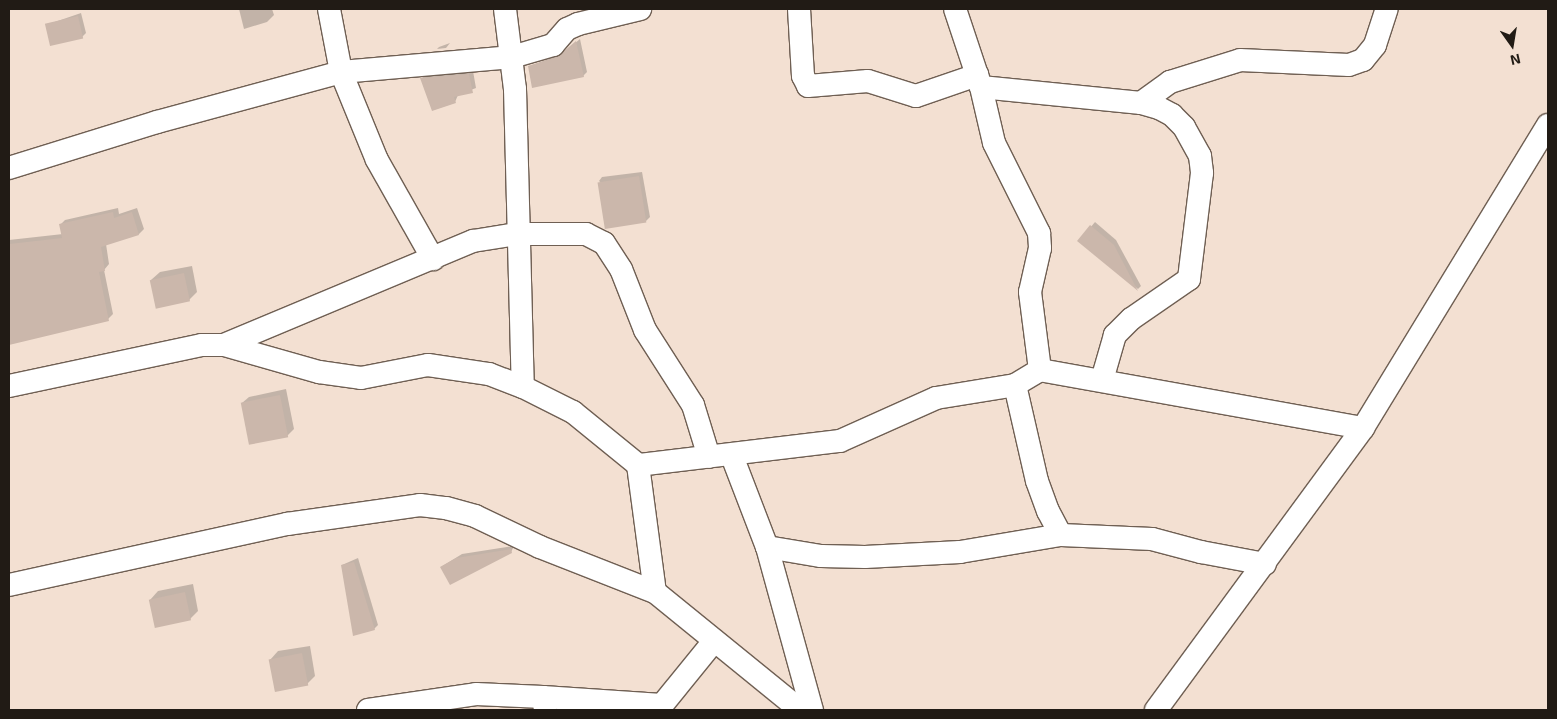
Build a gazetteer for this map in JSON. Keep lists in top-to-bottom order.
{
  "north": "bottom"
}
